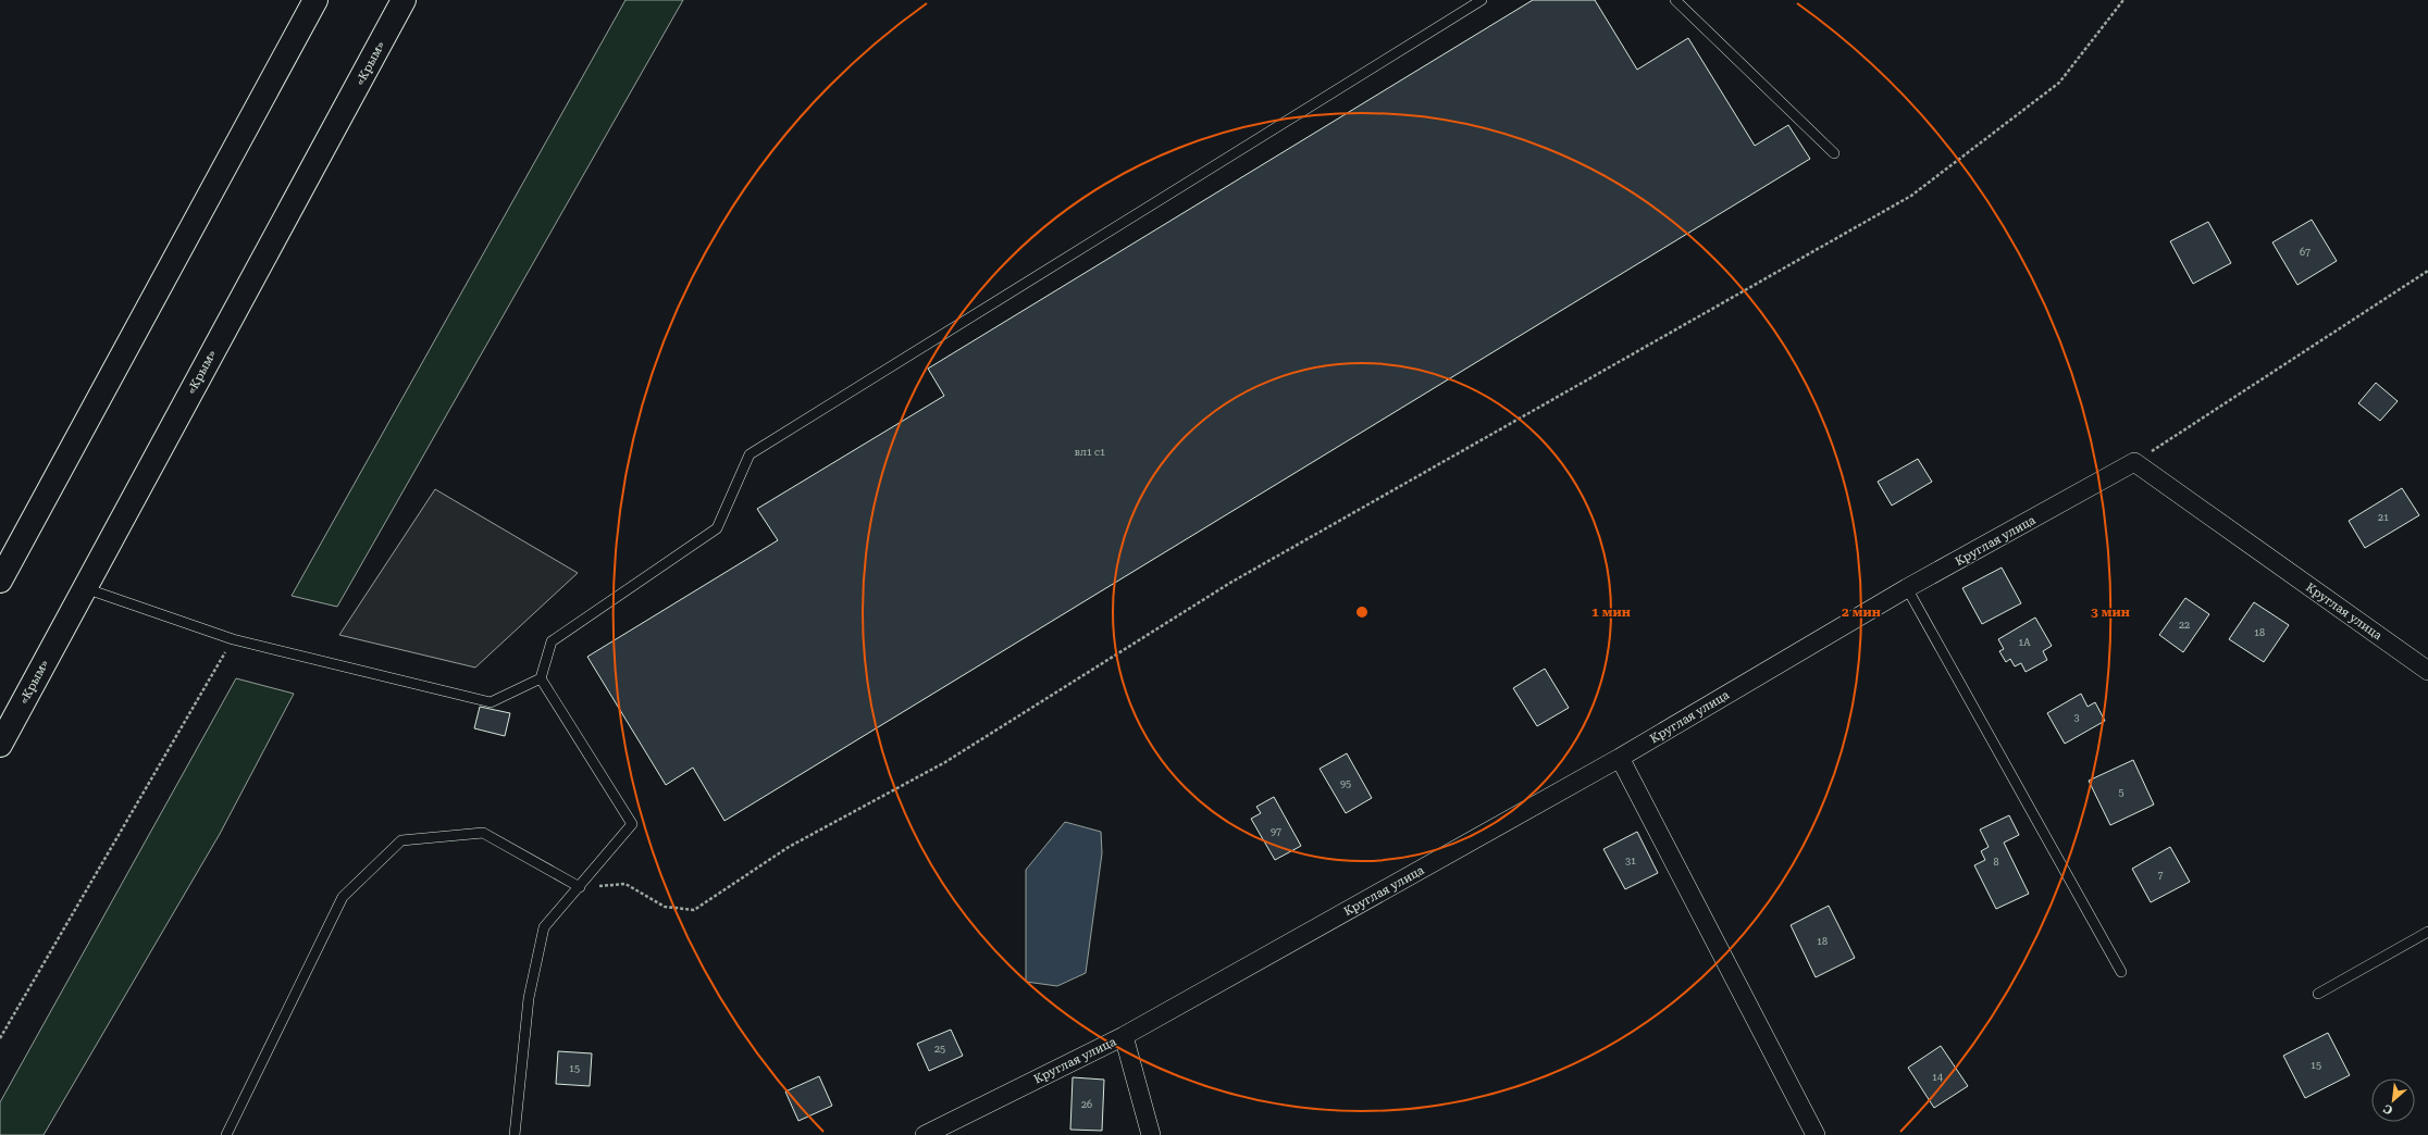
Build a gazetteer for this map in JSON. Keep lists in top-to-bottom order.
{
  "streets": {
    "highway": ["«Крым»"],
    "street": ["Круглая улица"]
  },
  "house_numbers": [
    "67",
    "вл1 с1",
    "21",
    "22",
    "18",
    "1А",
    "3",
    "95",
    "5",
    "97",
    "31",
    "8",
    "7",
    "18",
    "25",
    "15",
    "15",
    "14",
    "26"
  ],
  "north": "bottom left",
  "rings": ["1 мин", "2 мин", "3 мин"]
}
